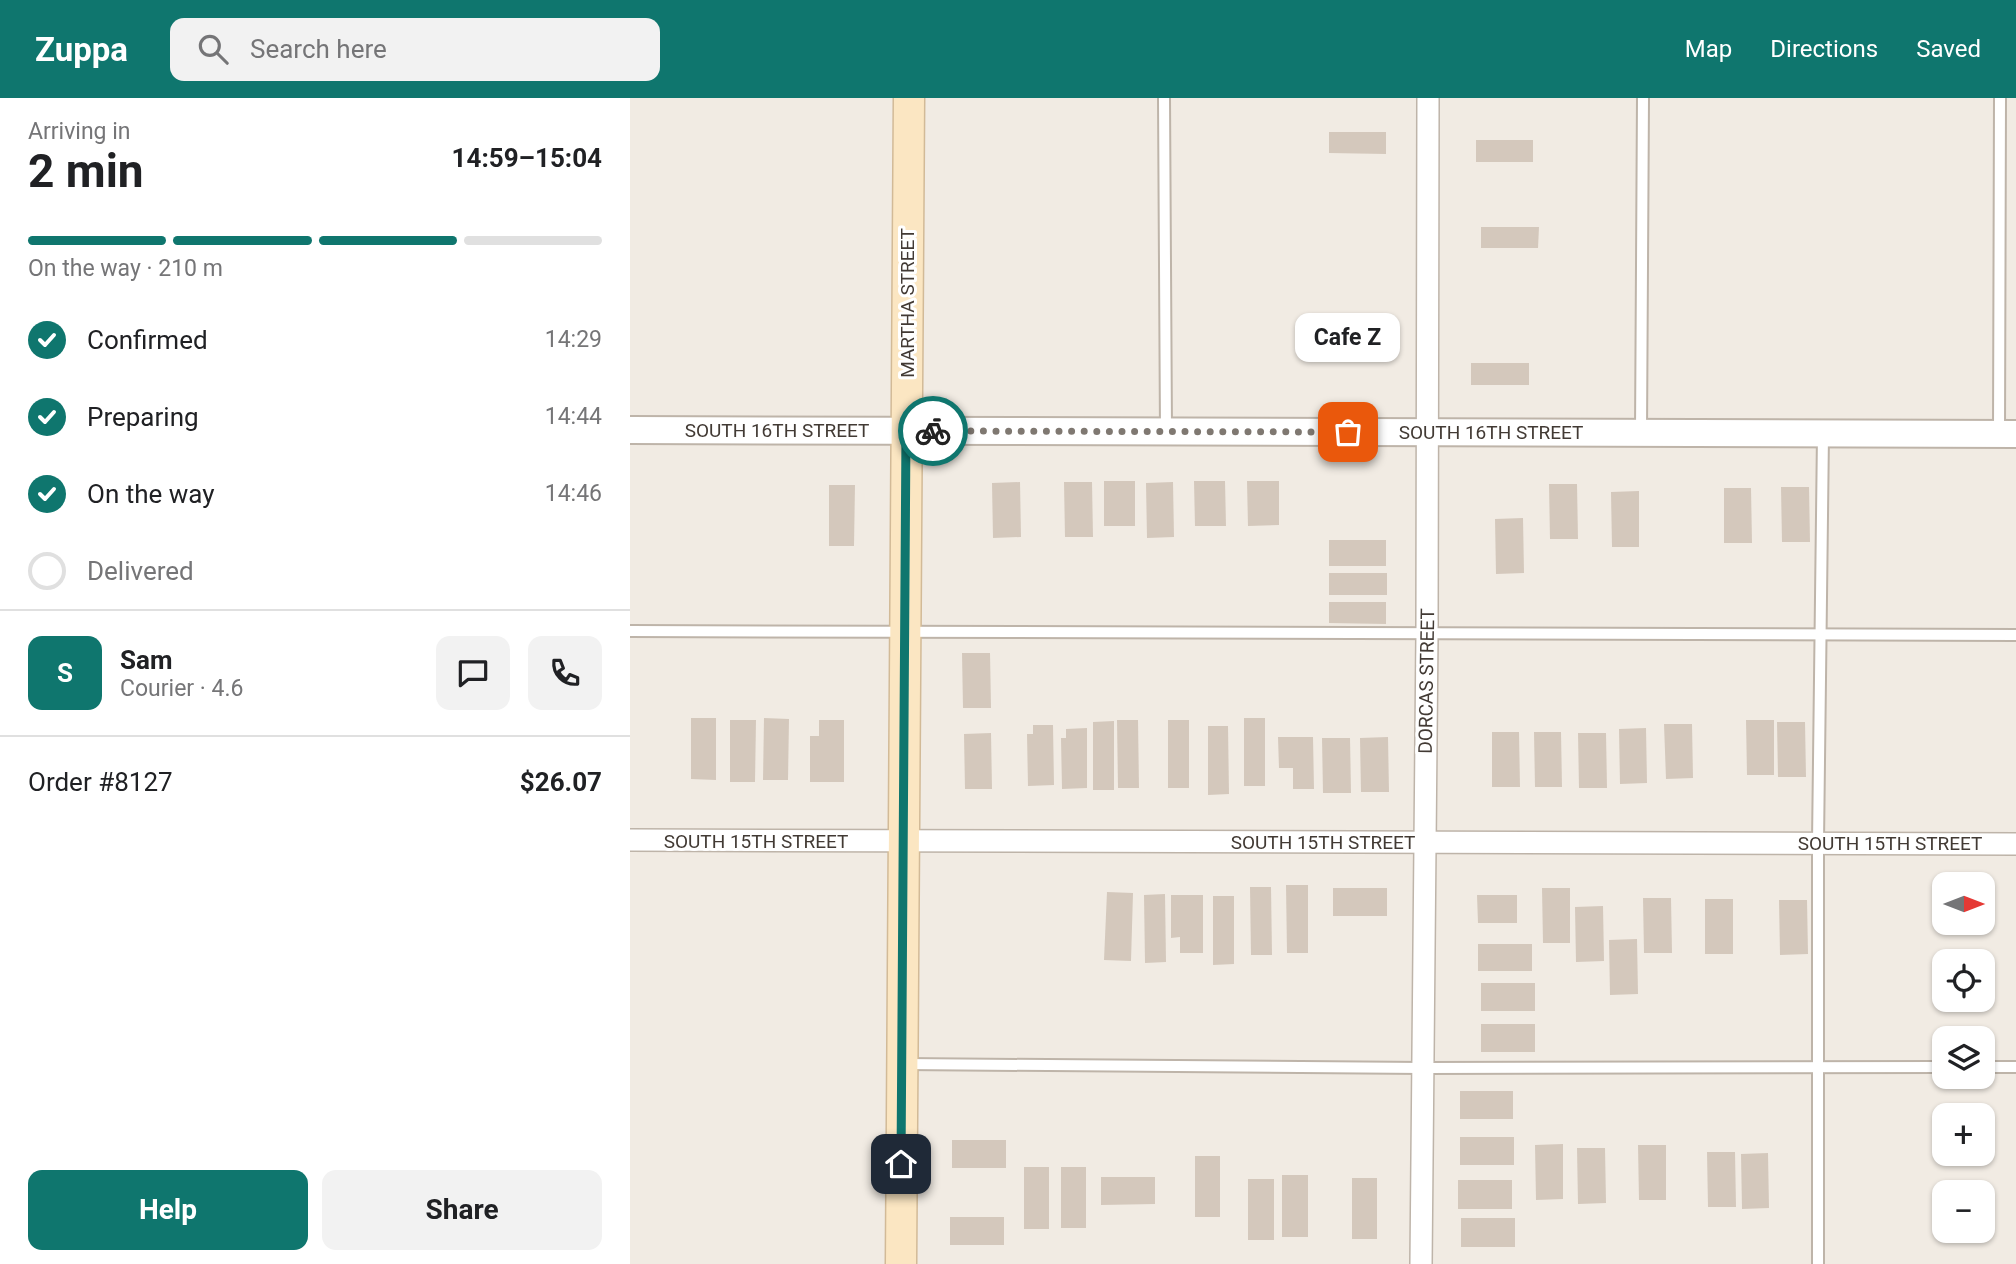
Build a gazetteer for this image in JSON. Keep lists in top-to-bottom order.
{
  "streets": {
    "main road": ["MARTHA STREET"],
    "street": ["SOUTH 16TH STREET", "DORCAS STREET", "SOUTH 15TH STREET"]
  },
  "crossings": [
    ["MARTHA STREET", "SOUTH 16TH STREET"],
    ["MARTHA STREET", "SOUTH 15TH STREET"],
    ["SOUTH 16TH STREET", "DORCAS STREET"],
    ["DORCAS STREET", "SOUTH 15TH STREET"]
  ],
  "places": ["Cafe Z"],
  "north": "right",
  "page": {
    "header": "Zuppa",
    "search": "Search here",
    "nav": ["Map", "Directions", "Saved"],
    "heading": ["2 min", "Arriving in", "14:59–15:04"],
    "panel": [
      "Sam",
      "Courier · 4.6",
      "Order #8127",
      "$26.07"
    ],
    "bar": "On the way · 210 m",
    "list": [
      ["Confirmed", "14:29"],
      ["Preparing", "14:44"],
      ["On the way", "14:46"],
      "Delivered"
    ],
    "bubble": "Cafe Z",
    "round": "S",
    "map_buttons": ["+", "−"],
    "buttons": ["Help", "Share"]
  }
}
